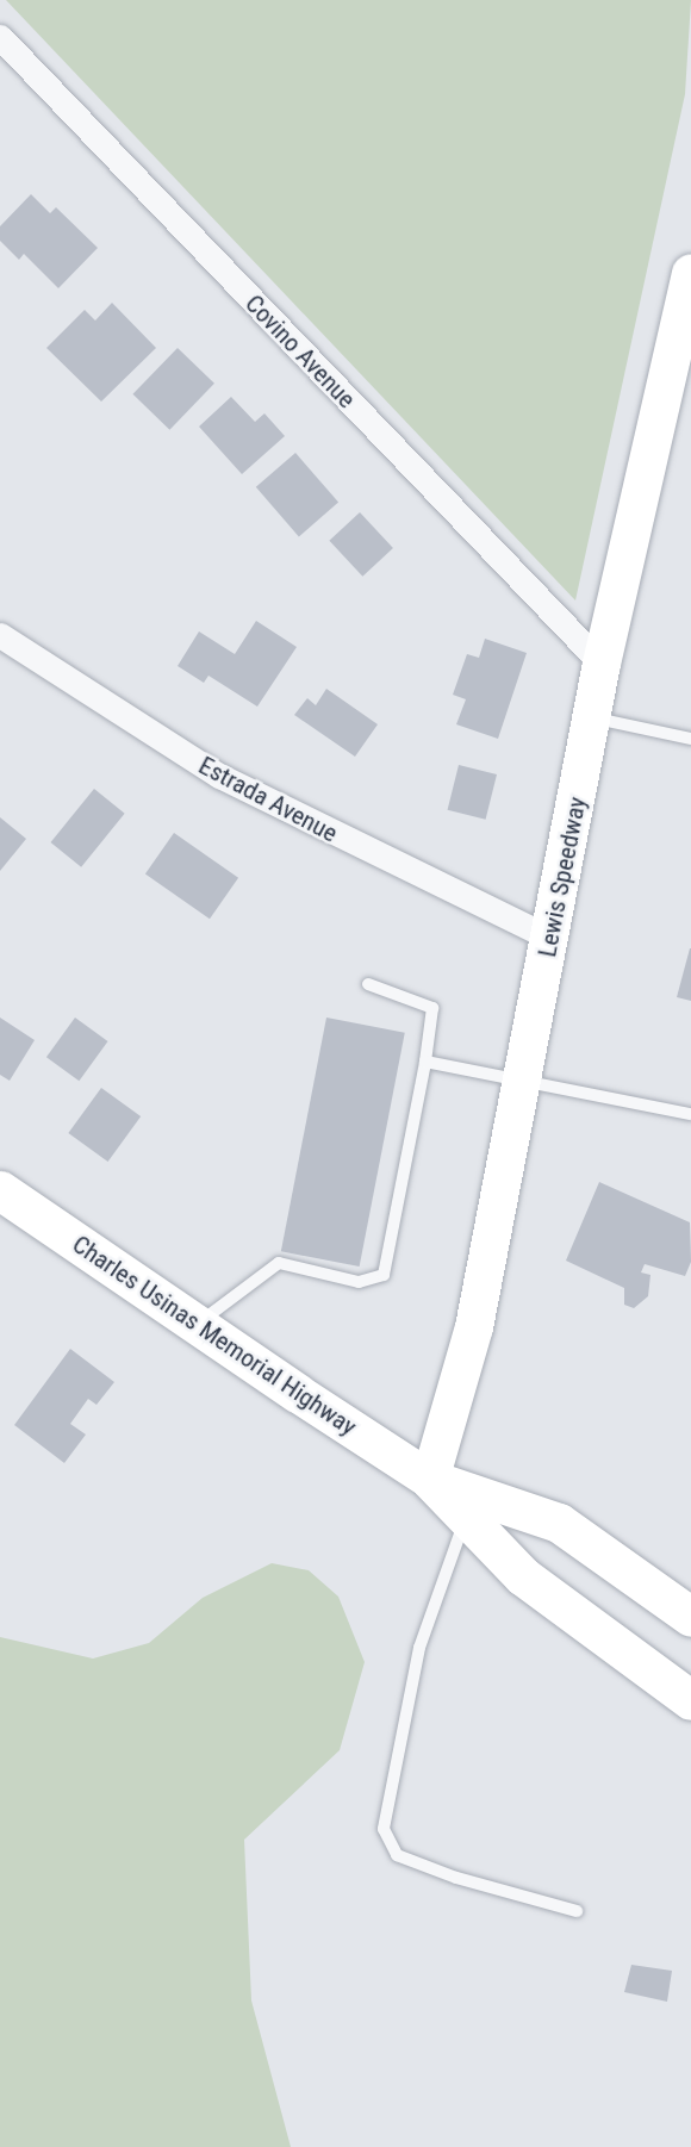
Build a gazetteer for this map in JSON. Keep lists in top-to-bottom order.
{
  "streets": {
    "highway": ["Charles Usinas Memorial Highway"],
    "main road": ["Lewis Speedway"],
    "street": ["Covino Avenue", "Estrada Avenue"]
  },
  "crossings": [
    ["Covino Avenue", "Lewis Speedway"],
    ["Estrada Avenue", "Lewis Speedway"],
    ["Lewis Speedway", "Charles Usinas Memorial Highway"]
  ]
}
